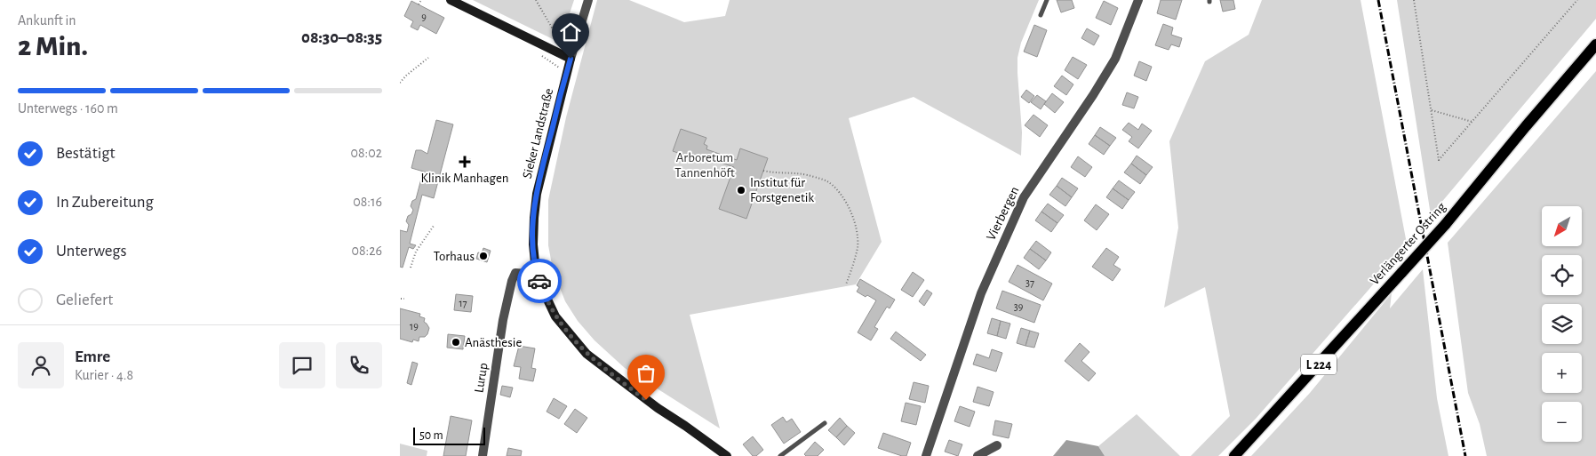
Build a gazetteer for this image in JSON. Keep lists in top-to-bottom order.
{
  "streets": {
    "main road": ["Sieker Landstraße", "Verlängerter Ostring", "L 224"],
    "street": ["Vierbergen", "Lurup"]
  },
  "crossings": [
    ["Sieker Landstraße", "Lurup"]
  ],
  "parks": ["Arboretum Tannenhöft"],
  "places": {
    "health": ["Klinik Manhagen"],
    "other": ["Institut für Forstgenetik", "Torhaus", "Anästhesie"]
  },
  "house_numbers": [
    "9",
    "37",
    "17",
    "39",
    "19"
  ],
  "scale_bar": "50 m",
  "north": "bottom left",
  "page": {
    "heading": ["2 Min.", "Ankunft in", "08:30–08:35"],
    "panel": ["Emre", "Kurier · 4.8"],
    "bar": "Unterwegs · 160 m",
    "list": [
      ["Bestätigt", "08:02"],
      ["In Zubereitung", "08:16"],
      ["Unterwegs", "08:26"],
      "Geliefert"
    ],
    "map_buttons": ["+", "−"],
    "scale": "50 m"
  }
}
